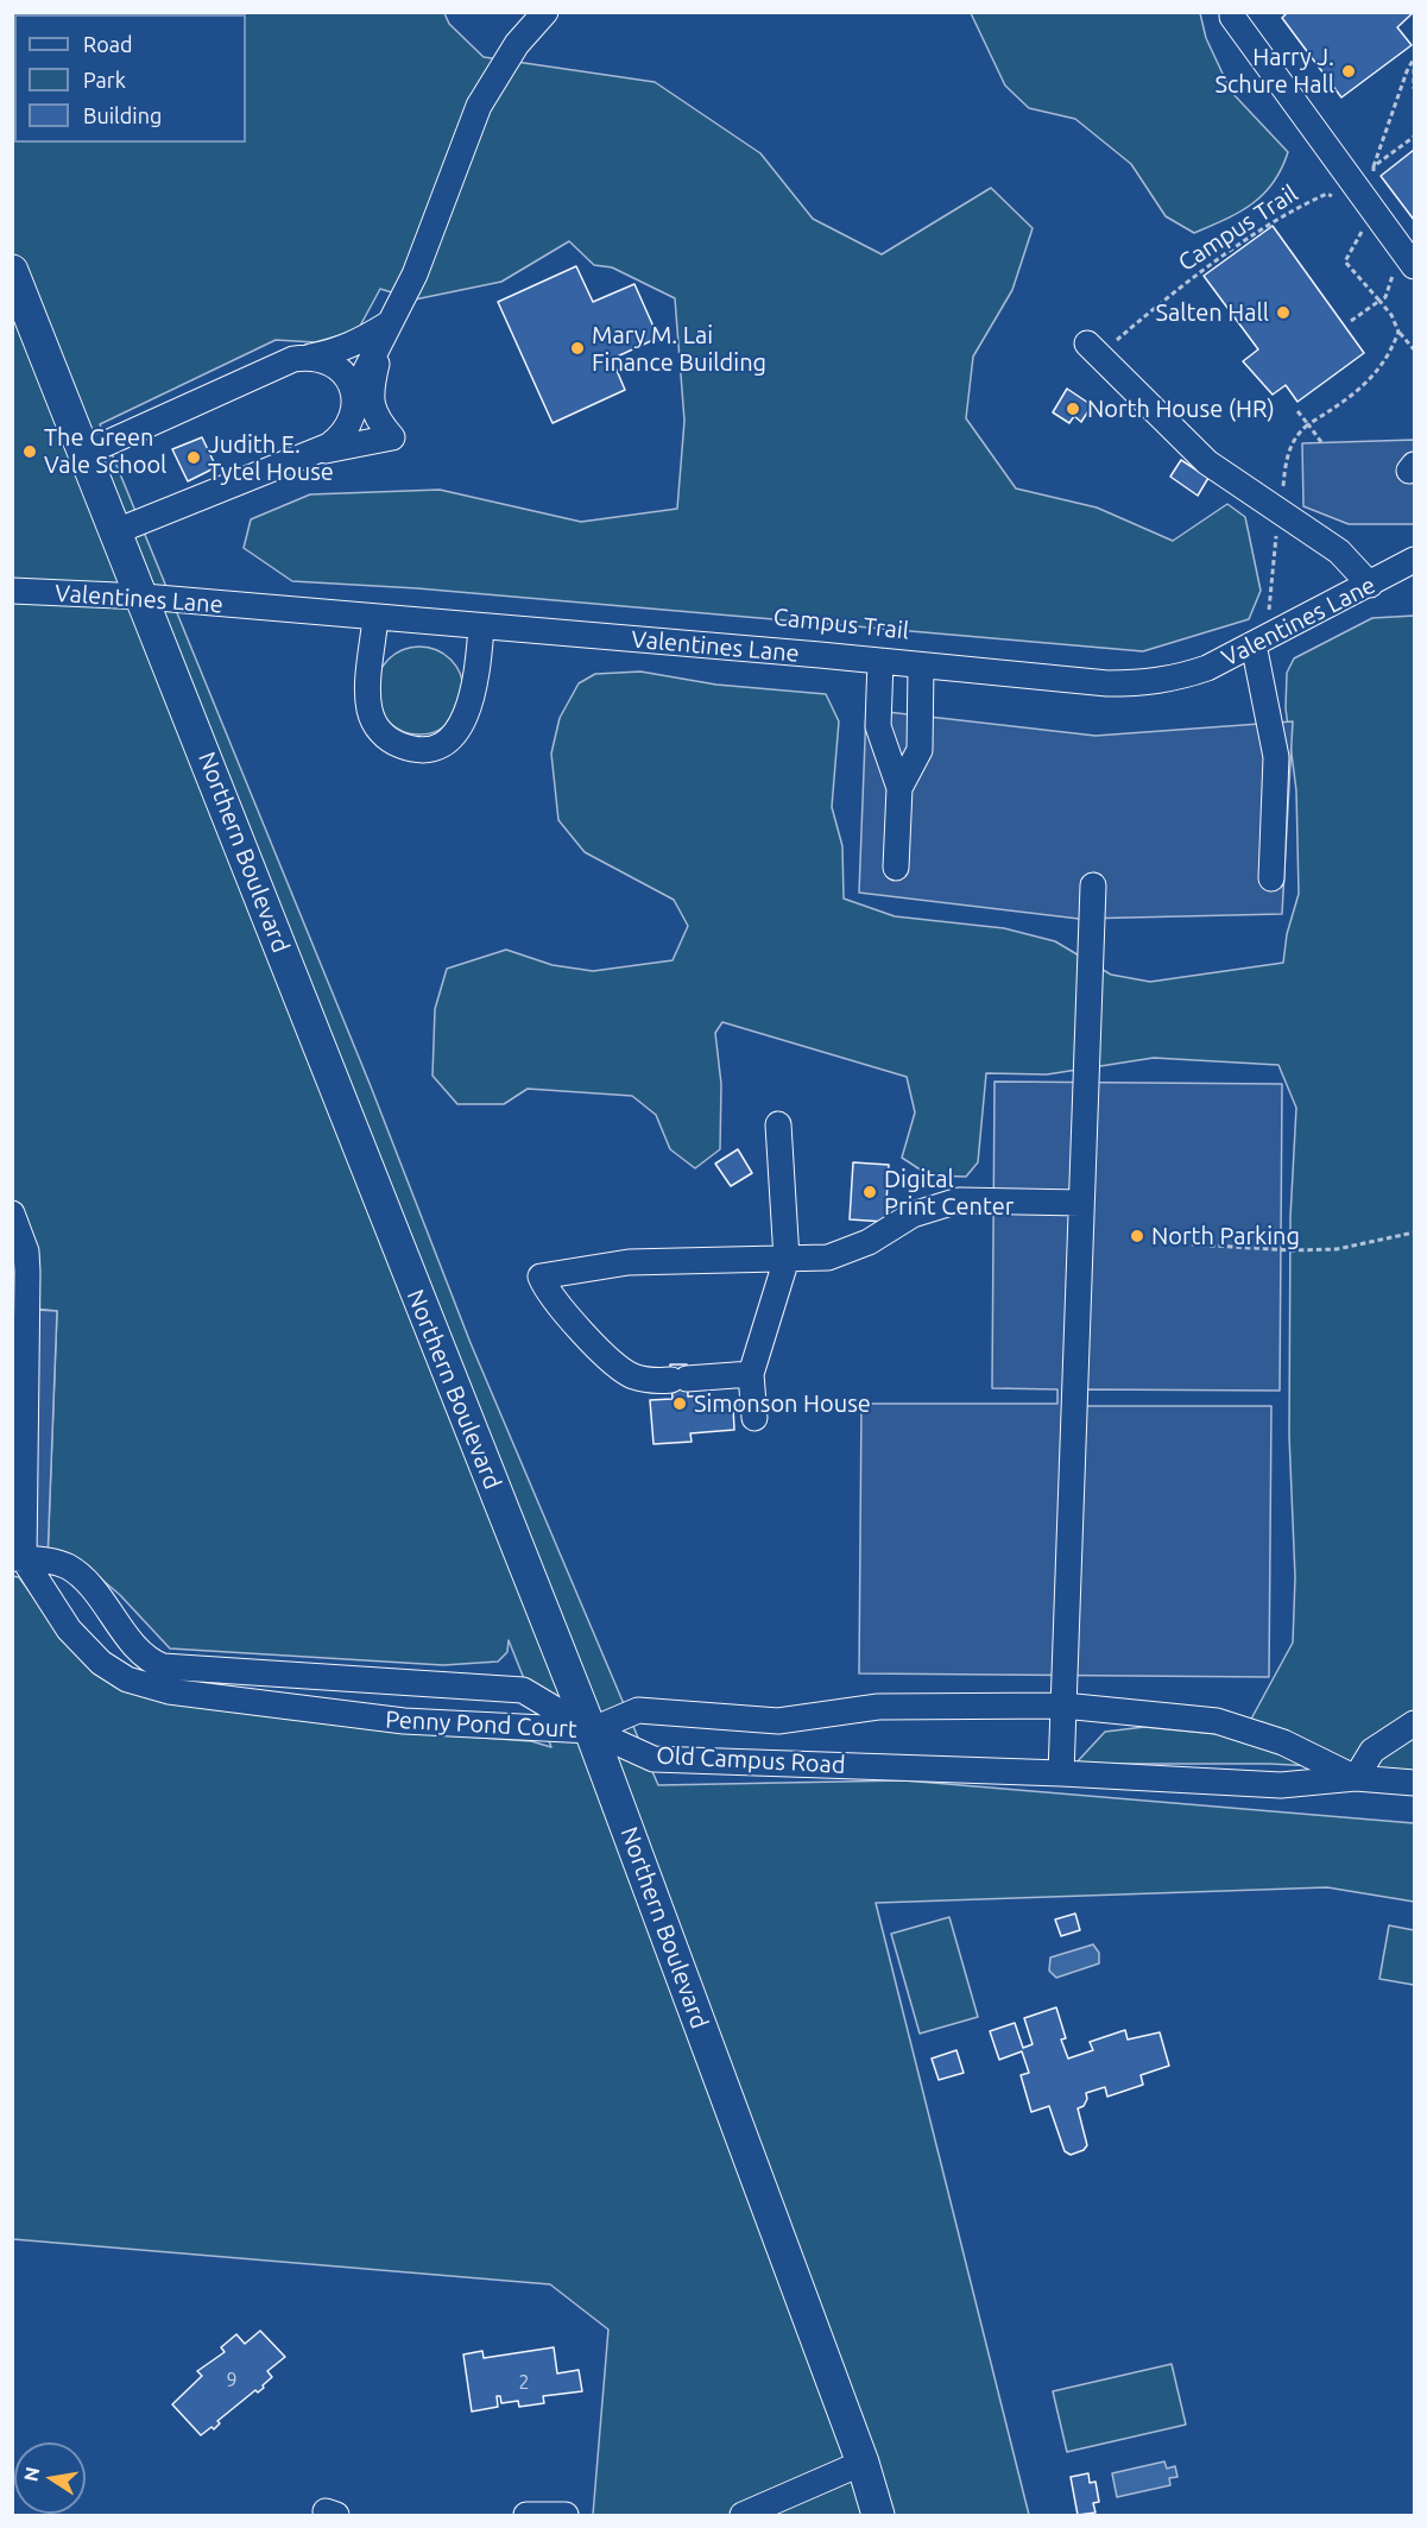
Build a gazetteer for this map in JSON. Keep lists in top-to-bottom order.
{
  "streets": {
    "main road": ["Northern Boulevard"],
    "street": ["Valentines Lane", "Penny Pond Court", "Old Campus Road"],
    "path": ["Campus Trail"]
  },
  "crossings": [
    ["Valentines Lane", "Northern Boulevard"],
    ["Northern Boulevard", "Penny Pond Court"],
    ["Northern Boulevard", "Old Campus Road"],
    ["Penny Pond Court", "Old Campus Road"]
  ],
  "places": [
    "Harry J. Schure Hall",
    "Salten Hall",
    "Mary M. Lai Finance Building",
    "North House (HR)",
    "The Green Vale School",
    "Judith E. Tytel House",
    "Digital Print Center",
    "North Parking",
    "Simonson House"
  ],
  "house_numbers": ["9", "2"],
  "legend": ["Road", "Park", "Building"],
  "north": "left"
}
